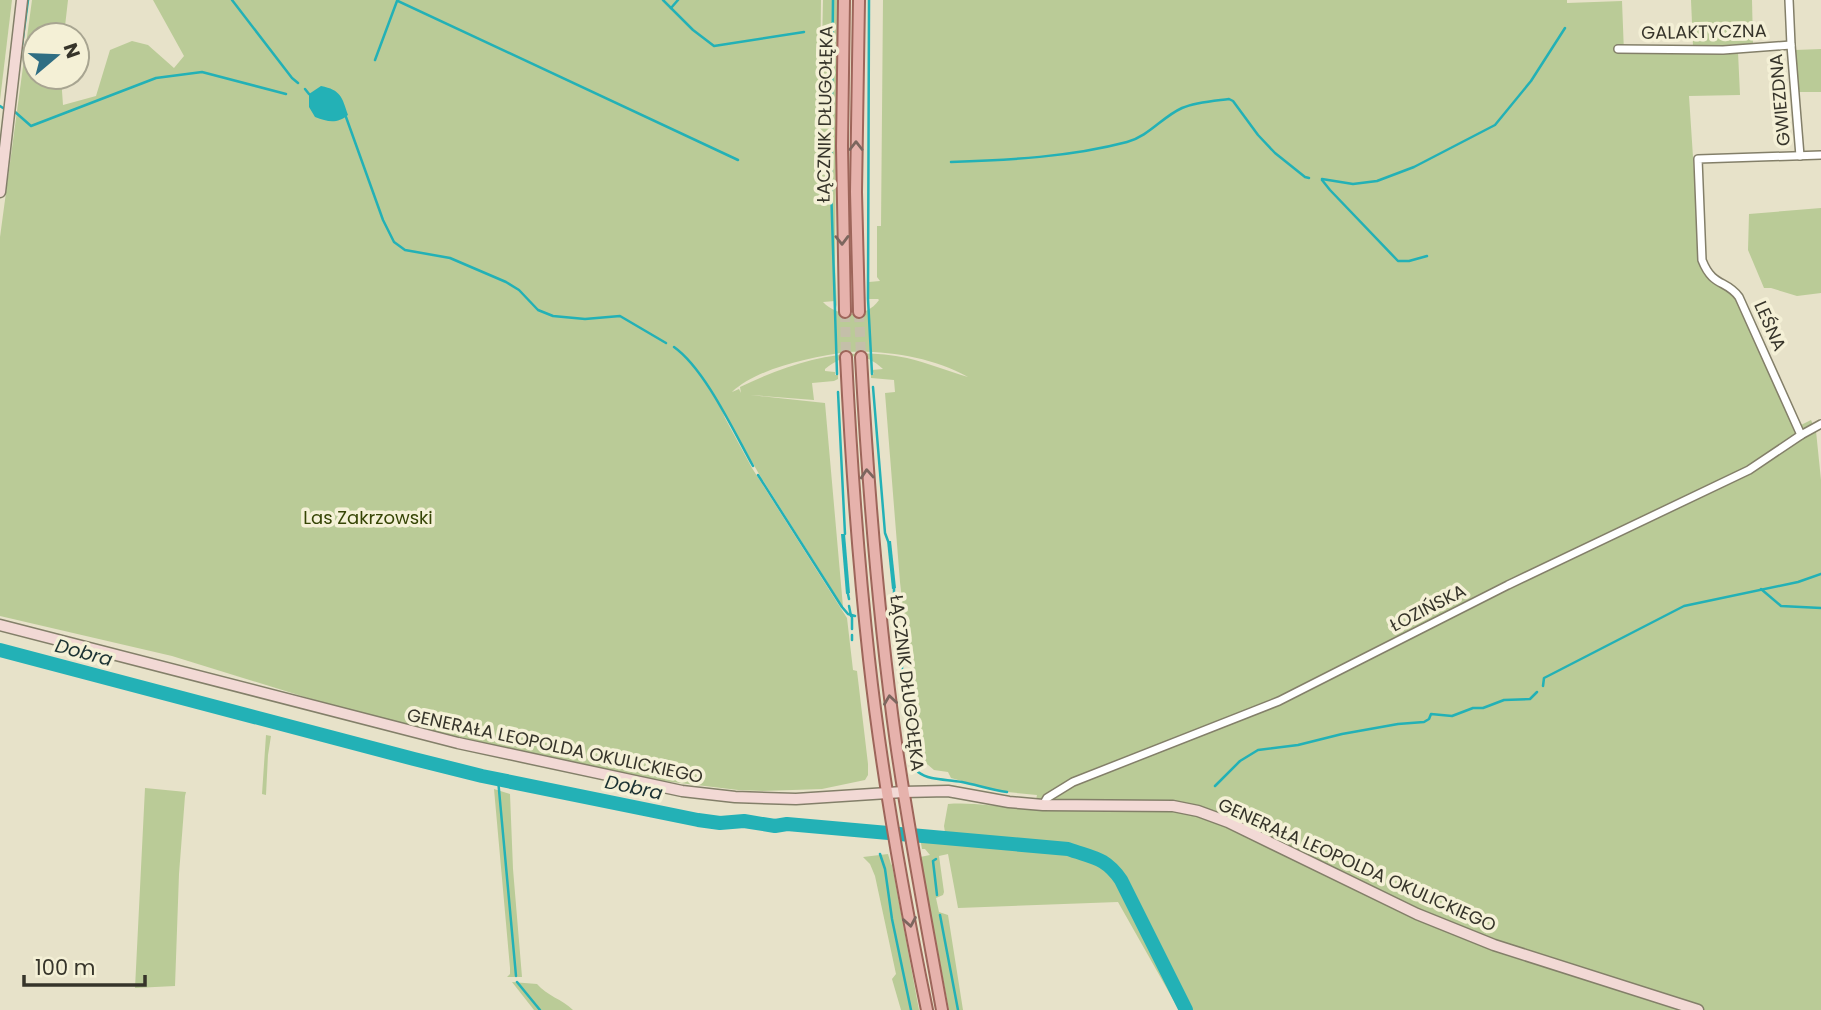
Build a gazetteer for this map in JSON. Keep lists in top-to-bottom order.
{
  "streets": {
    "main road": ["ŁĄCZNIK DŁUGOŁĘKA"],
    "street": [
      "GALAKTYCZNA",
      "GWIEZDNA",
      "LEŚNA",
      "ŁOZIŃSKA",
      "GENERAŁA LEOPOLDA OKULICKIEGO"
    ]
  },
  "crossings": [
    ["GALAKTYCZNA", "GWIEZDNA"],
    ["GWIEZDNA", "LEŚNA"],
    ["ŁĄCZNIK DŁUGOŁĘKA", "GENERAŁA LEOPOLDA OKULICKIEGO"],
    ["LEŚNA", "ŁOZIŃSKA"],
    ["ŁOZIŃSKA", "GENERAŁA LEOPOLDA OKULICKIEGO"]
  ],
  "water": ["Dobra"],
  "parks": ["Las Zakrzowski"],
  "scale_bar": "100 m",
  "north": "right"
}
